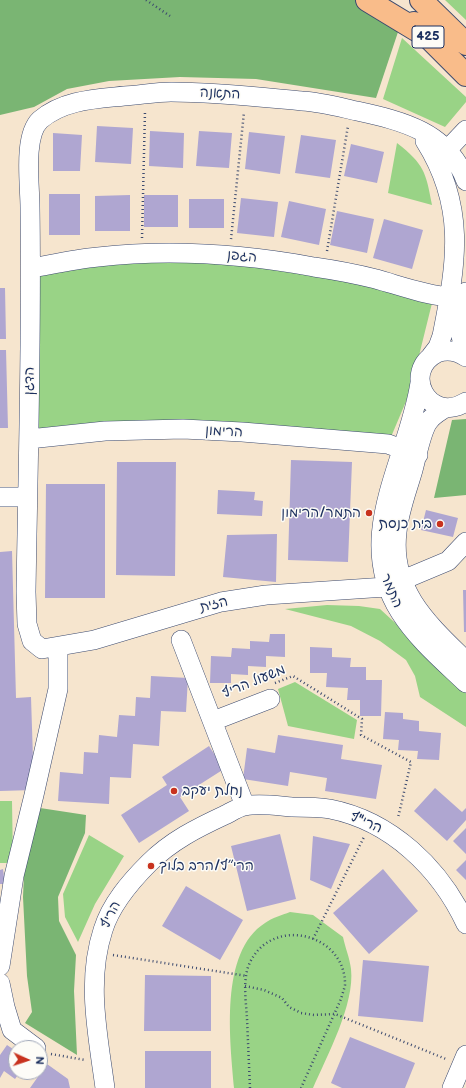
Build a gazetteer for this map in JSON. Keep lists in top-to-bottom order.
{
  "streets": {
    "main road": ["425"],
    "street": [
      "התאנה",
      "הגפן",
      "הדגן",
      "הרימון",
      "התמר",
      "הזית",
      "הרי\"ף",
      "הריף"
    ],
    "path": ["משעול הריף"]
  },
  "crossings": [
    ["התאנה", "הגפן"],
    ["התאנה", "הדגן"],
    ["התאנה", "התמר"],
    ["הגפן", "הדגן"],
    ["הדגן", "הרימון"],
    ["הדגן", "הזית"],
    ["הרימון", "התמר"],
    ["התמר", "הזית"],
    ["משעול הריף", "הרי\"ף"],
    ["הרי\"ף", "הריף"]
  ],
  "places": [
    "התמר/הרימון",
    "בית כנסת",
    "נחלת יעקב",
    "הרי״ף/הרב בלוך"
  ],
  "north": "right"
}
